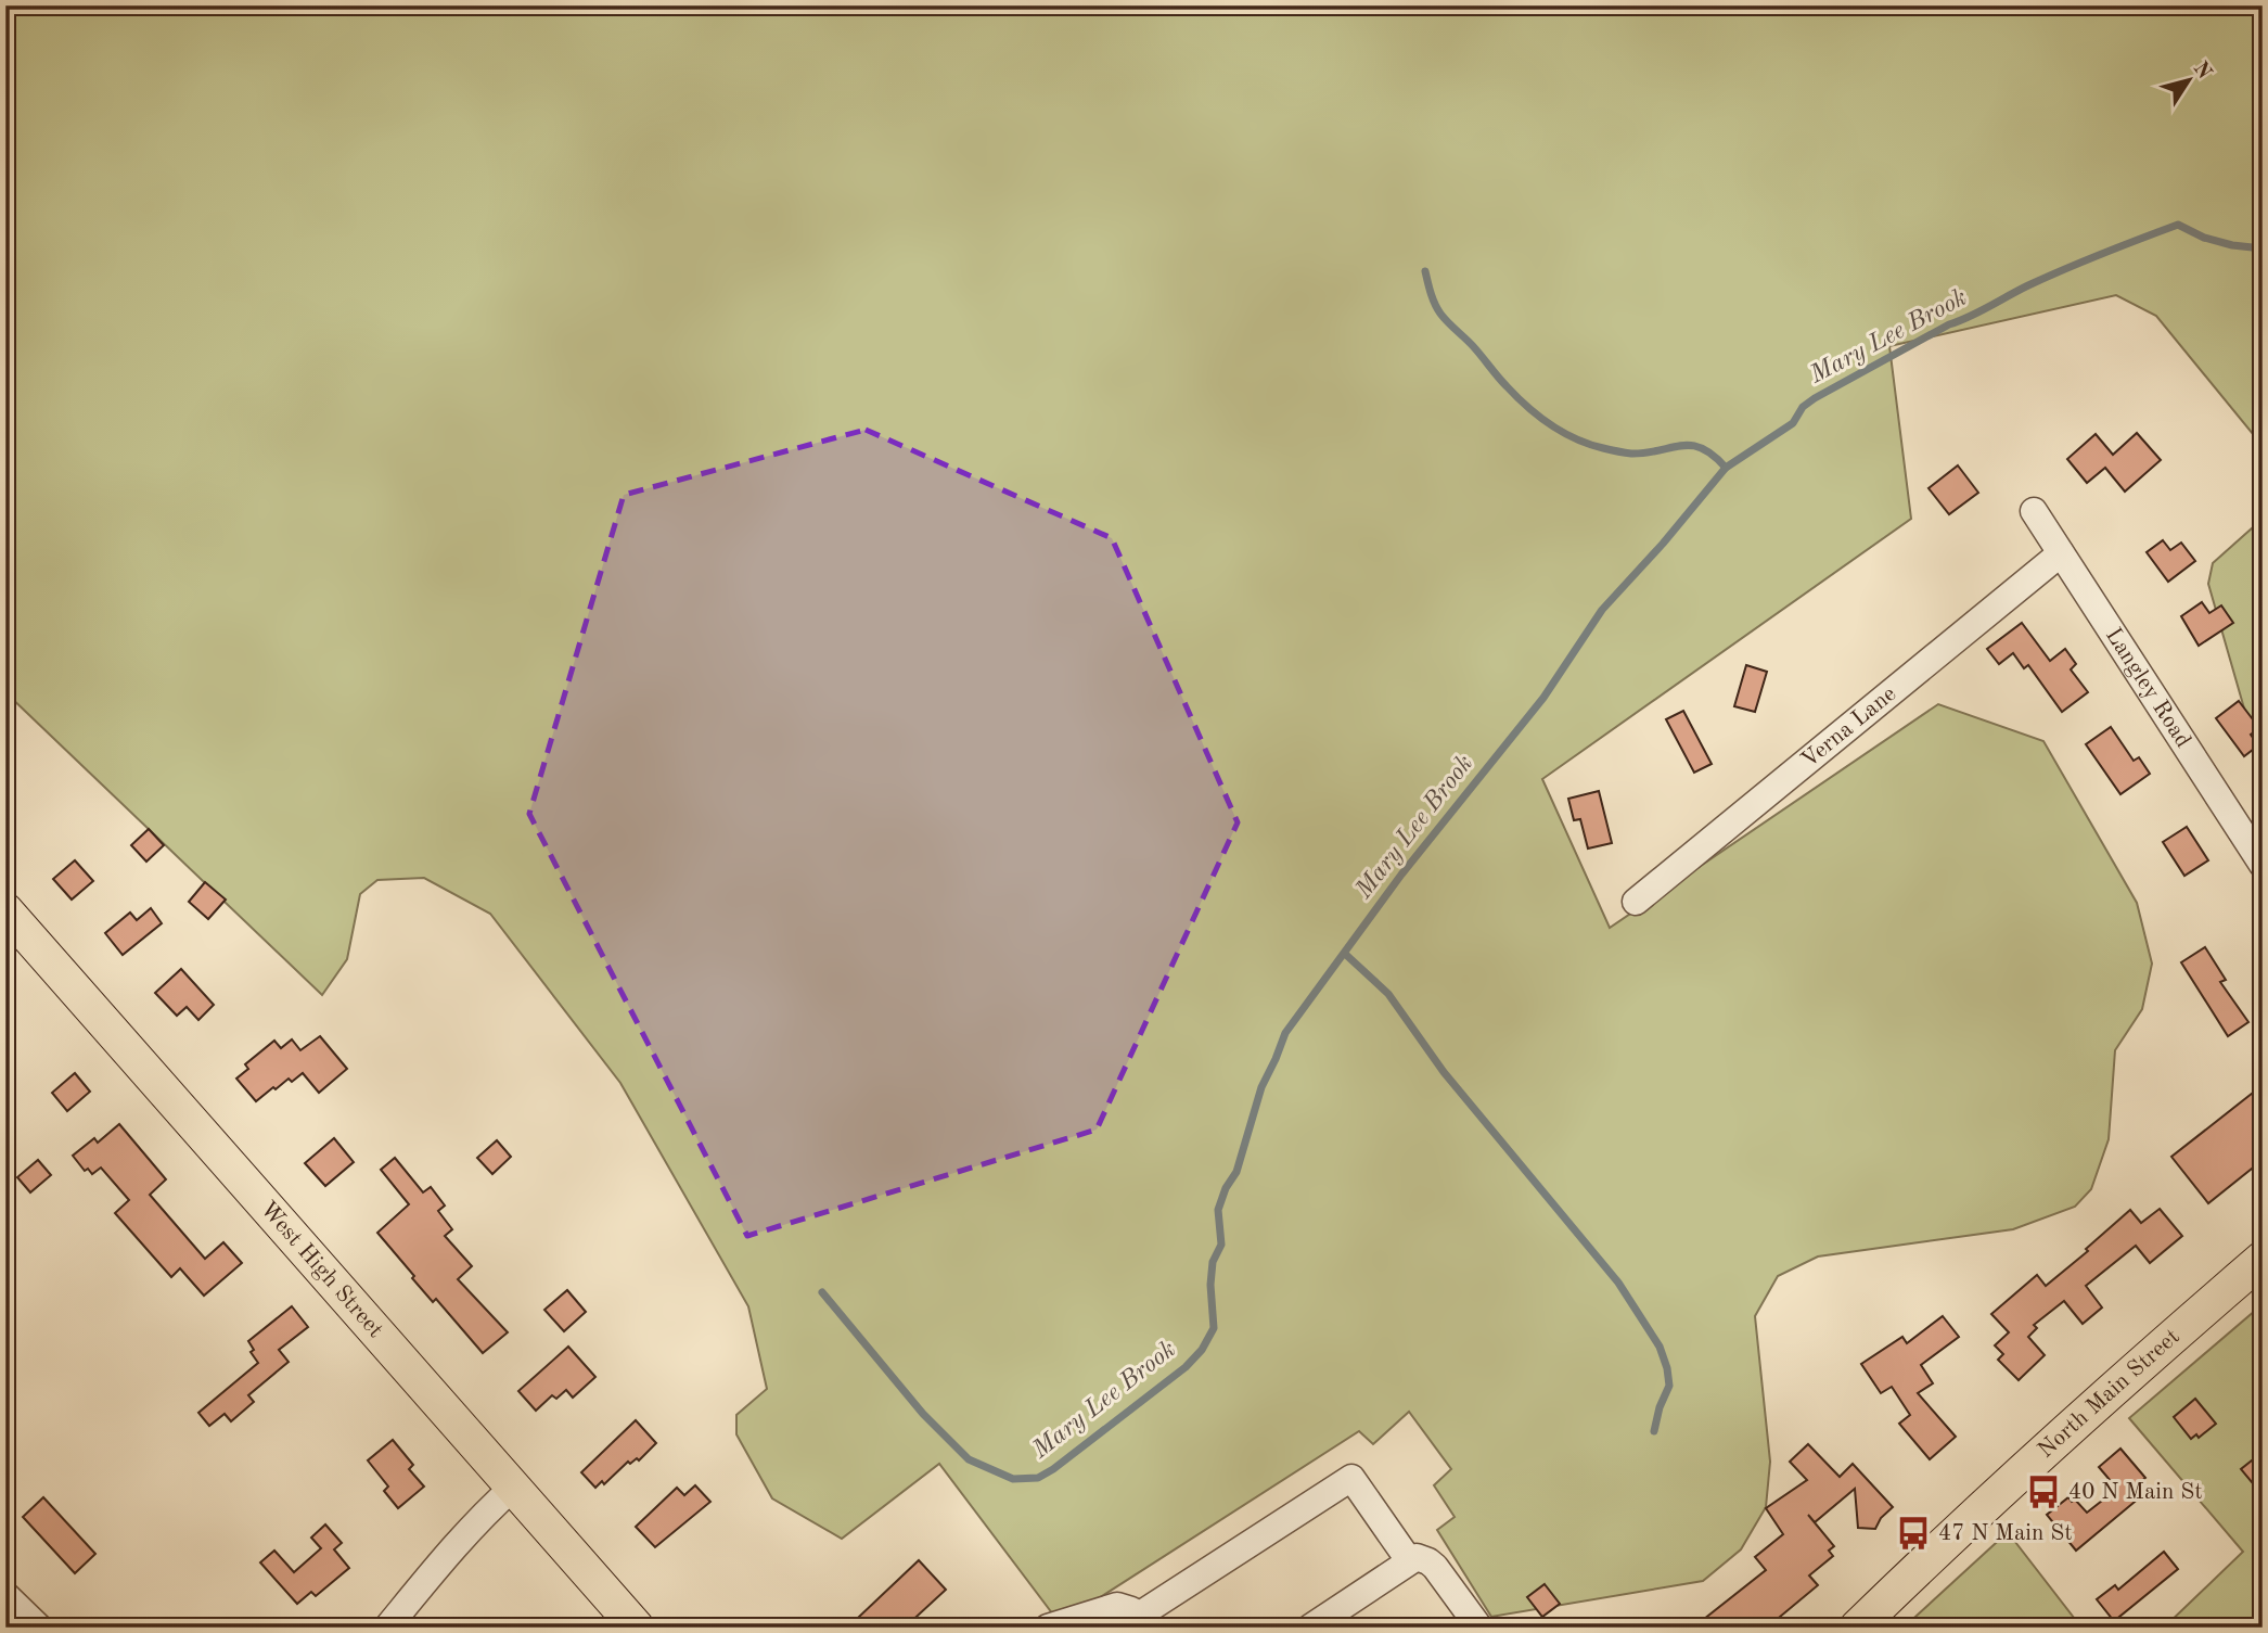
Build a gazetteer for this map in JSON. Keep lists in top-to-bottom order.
{
  "streets": {
    "main road": ["West High Street", "North Main Street"],
    "street": ["Langley Road", "Verna Lane"]
  },
  "crossings": [
    ["Langley Road", "Verna Lane"]
  ],
  "water": ["Mary Lee Brook"],
  "places": {
    "bus stop": ["40 N Main St", "47 N Main St"]
  },
  "north": "top right"
}
